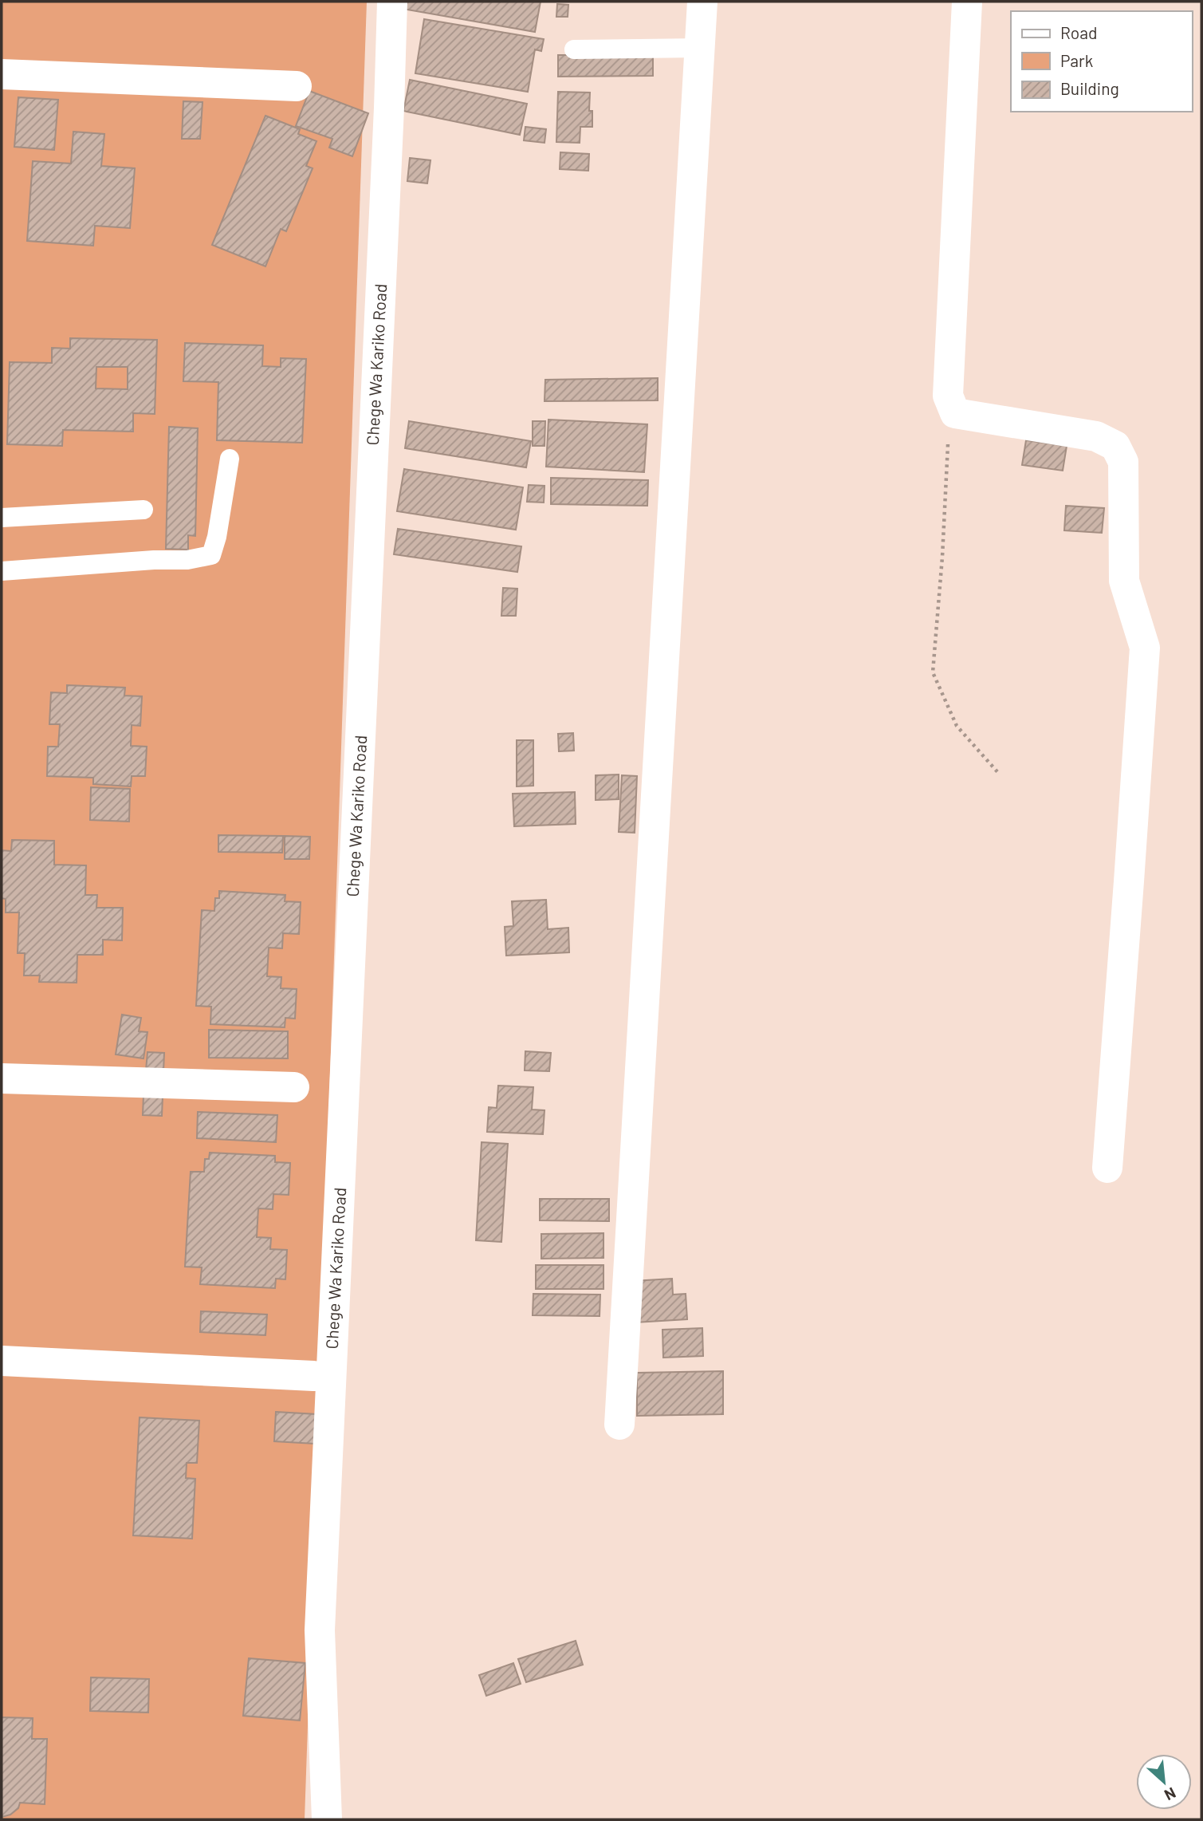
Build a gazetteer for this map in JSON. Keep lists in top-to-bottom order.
{
  "streets": {
    "street": ["Chege Wa Kariko Road"]
  },
  "legend": ["Road", "Park", "Building"],
  "north": "bottom right"
}
